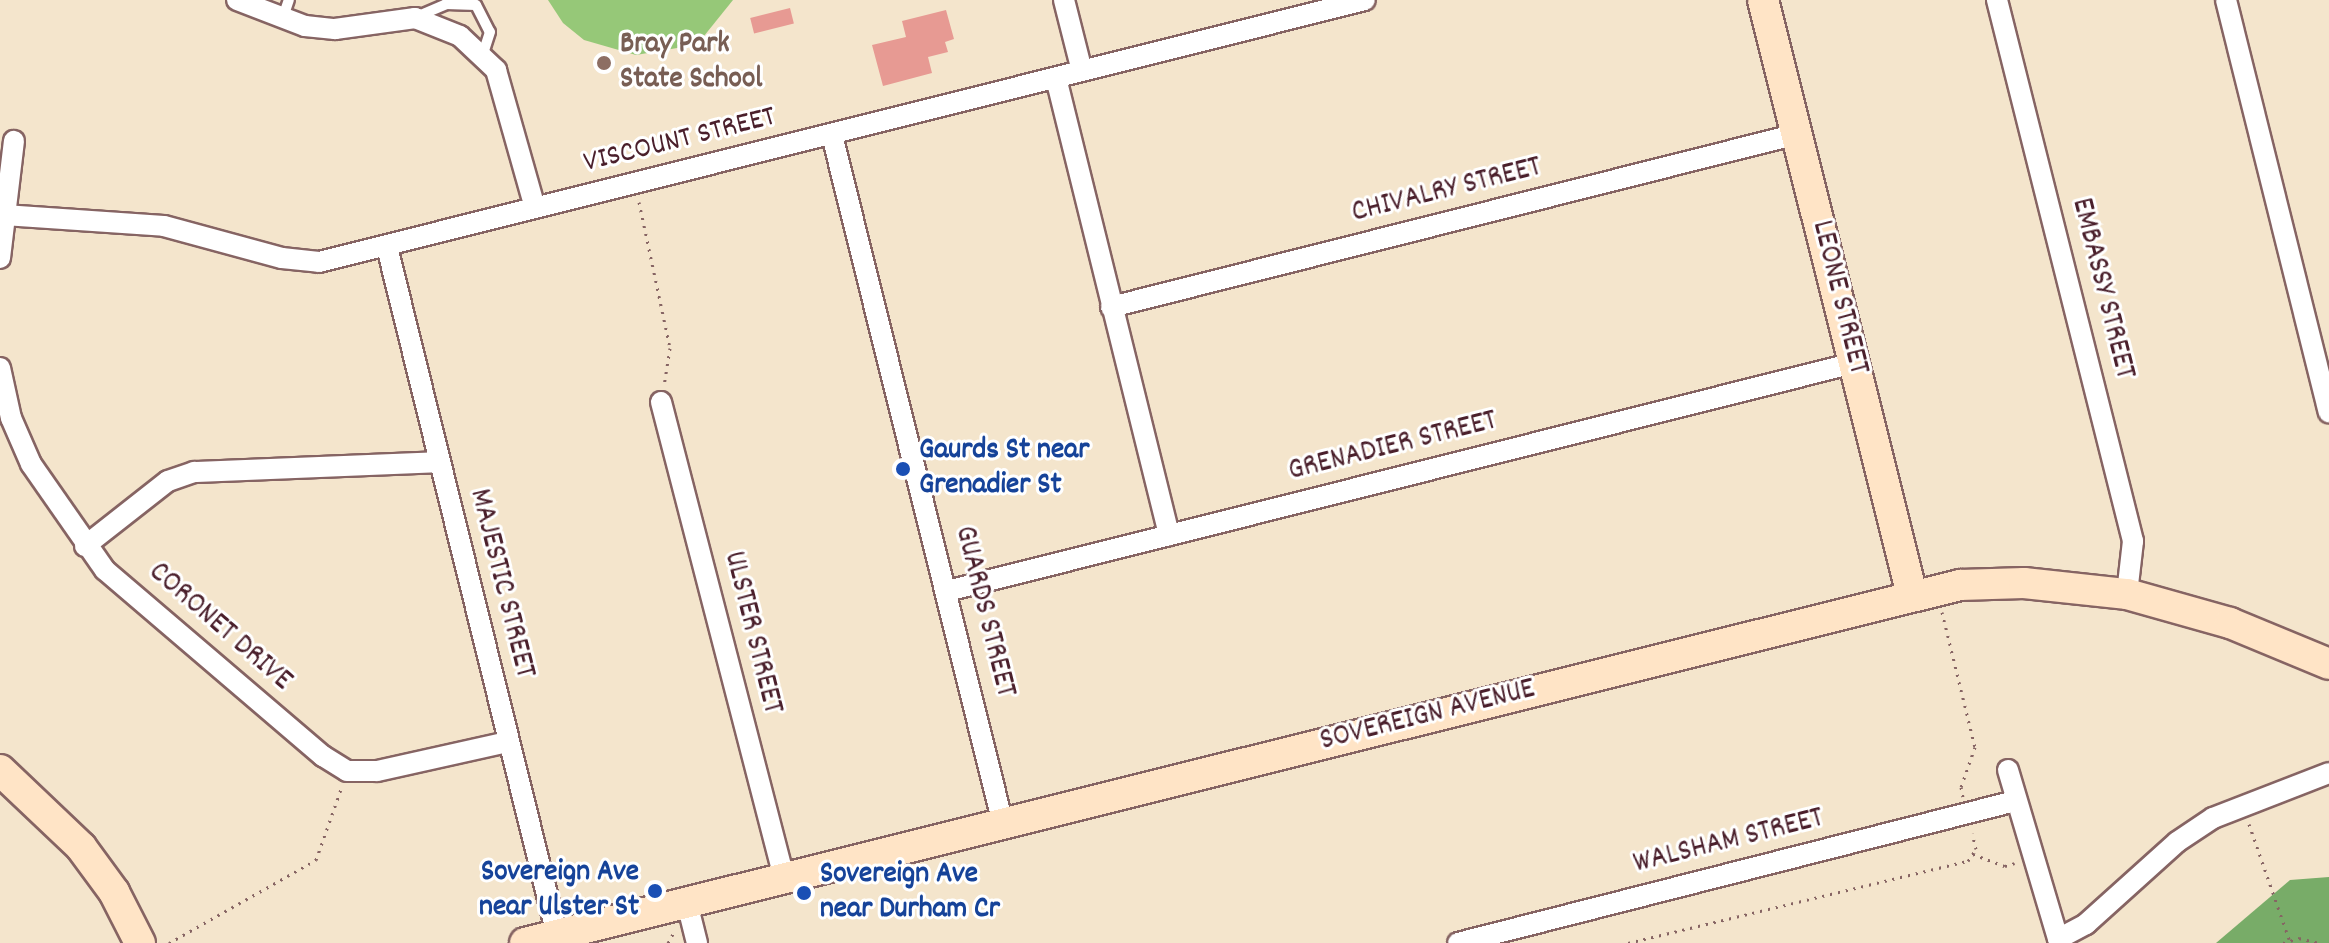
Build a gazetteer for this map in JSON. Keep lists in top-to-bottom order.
{
  "streets": {
    "street": [
      "VISCOUNT STREET",
      "CHIVALRY STREET",
      "EMBASSY STREET",
      "LEONE STREET",
      "GRENADIER STREET",
      "MAJESTIC STREET",
      "GUARDS STREET",
      "CORONET DRIVE",
      "ULSTER STREET",
      "SOVEREIGN AVENUE",
      "WALSHAM STREET"
    ]
  },
  "crossings": [
    ["VISCOUNT STREET", "MAJESTIC STREET"],
    ["VISCOUNT STREET", "GUARDS STREET"],
    ["CHIVALRY STREET", "LEONE STREET"],
    ["EMBASSY STREET", "SOVEREIGN AVENUE"],
    ["LEONE STREET", "GRENADIER STREET"],
    ["LEONE STREET", "SOVEREIGN AVENUE"],
    ["GRENADIER STREET", "GUARDS STREET"],
    ["MAJESTIC STREET", "SOVEREIGN AVENUE"],
    ["GUARDS STREET", "SOVEREIGN AVENUE"],
    ["ULSTER STREET", "SOVEREIGN AVENUE"]
  ],
  "places": [
    "Bray Park State School",
    "Gaurds St near Grenadier St",
    "Sovereign Ave near Ulster St",
    "Sovereign Ave near Durham Cr"
  ]
}
